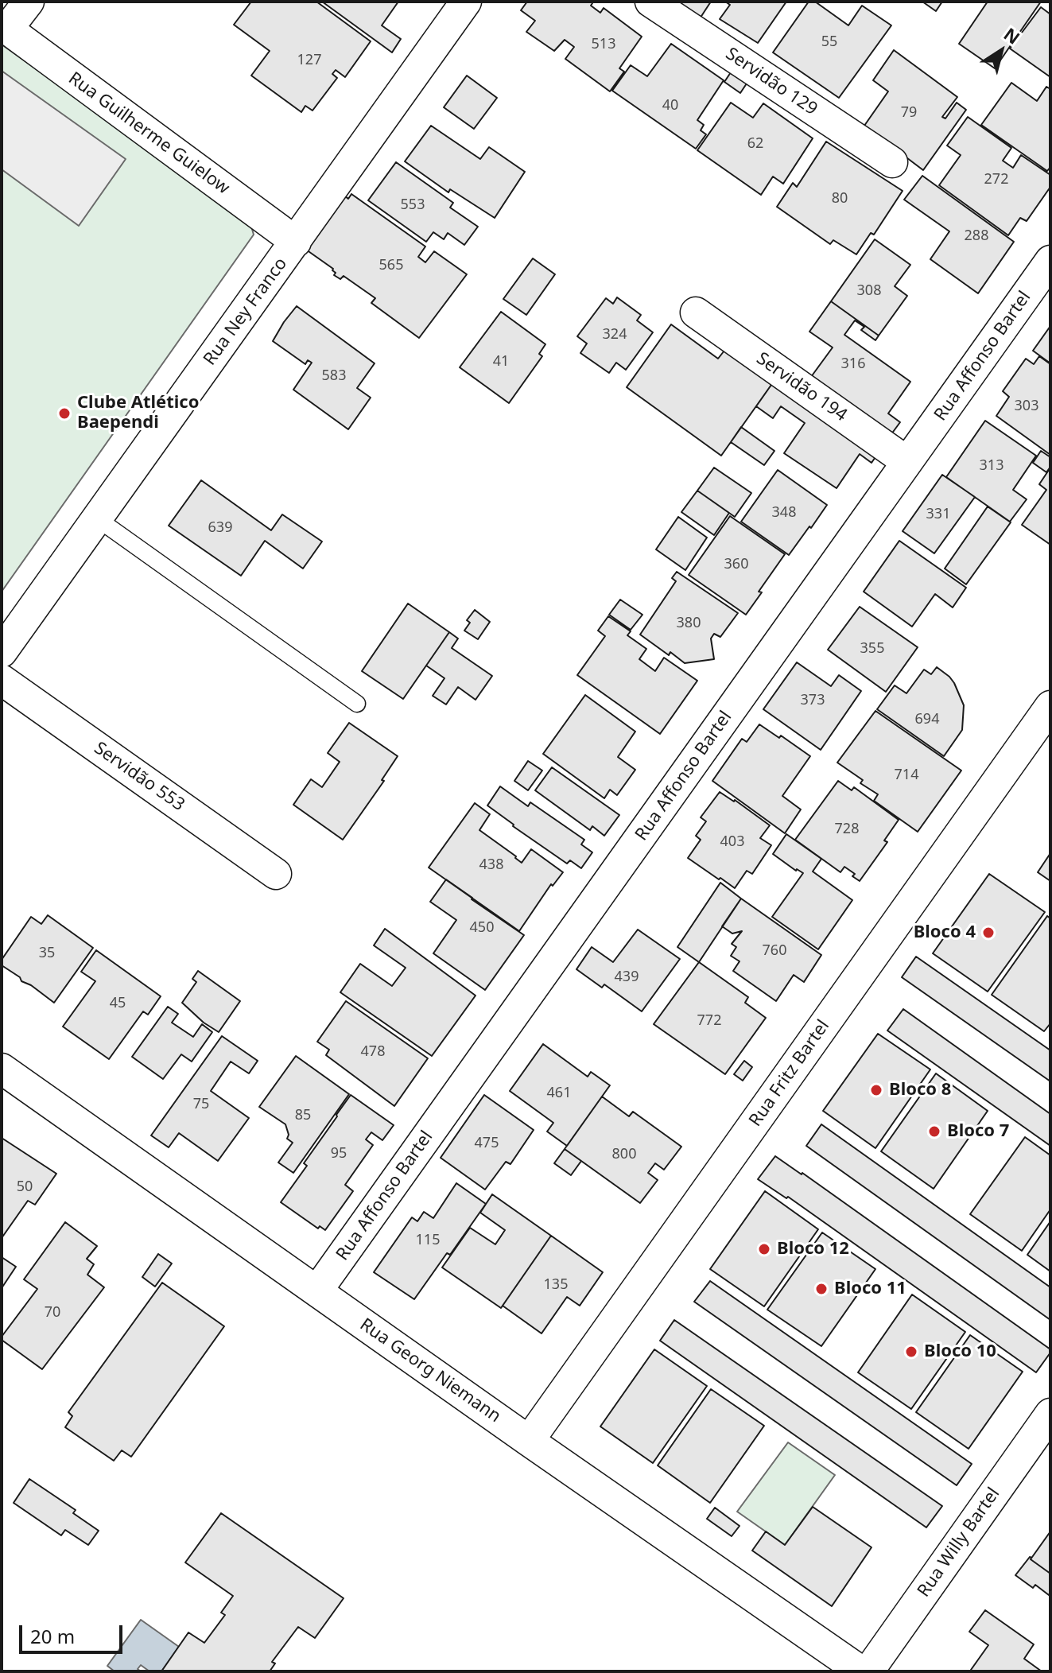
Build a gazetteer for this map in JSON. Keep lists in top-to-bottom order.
{
  "streets": {
    "street": [
      "Servidão 129",
      "Rua Guilherme Guielow",
      "Rua Ney Franco",
      "Rua Affonso Bartel",
      "Servidão 194",
      "Servidão 553",
      "Rua Fritz Bartel",
      "Rua Georg Niemann",
      "Rua Willy Bartel"
    ]
  },
  "crossings": [
    ["Rua Guilherme Guielow", "Rua Ney Franco"],
    ["Rua Affonso Bartel", "Servidão 194"],
    ["Rua Affonso Bartel", "Rua Georg Niemann"],
    ["Rua Fritz Bartel", "Rua Georg Niemann"]
  ],
  "places": [
    "Clube Atlético Baependi",
    "Bloco 4",
    "Bloco 8",
    "Bloco 7",
    "Bloco 12",
    "Bloco 11",
    "Bloco 10"
  ],
  "house_numbers": [
    "55",
    "513",
    "127",
    "40",
    "79",
    "62",
    "272",
    "80",
    "553",
    "288",
    "565",
    "308",
    "324",
    "41",
    "316",
    "583",
    "303",
    "313",
    "348",
    "331",
    "639",
    "360",
    "380",
    "355",
    "373",
    "694",
    "714",
    "728",
    "403",
    "438",
    "450",
    "760",
    "35",
    "439",
    "45",
    "772",
    "478",
    "461",
    "75",
    "85",
    "475",
    "95",
    "800",
    "50",
    "115",
    "135",
    "70"
  ],
  "scale_bar": "20 m",
  "north": "top right"
}
